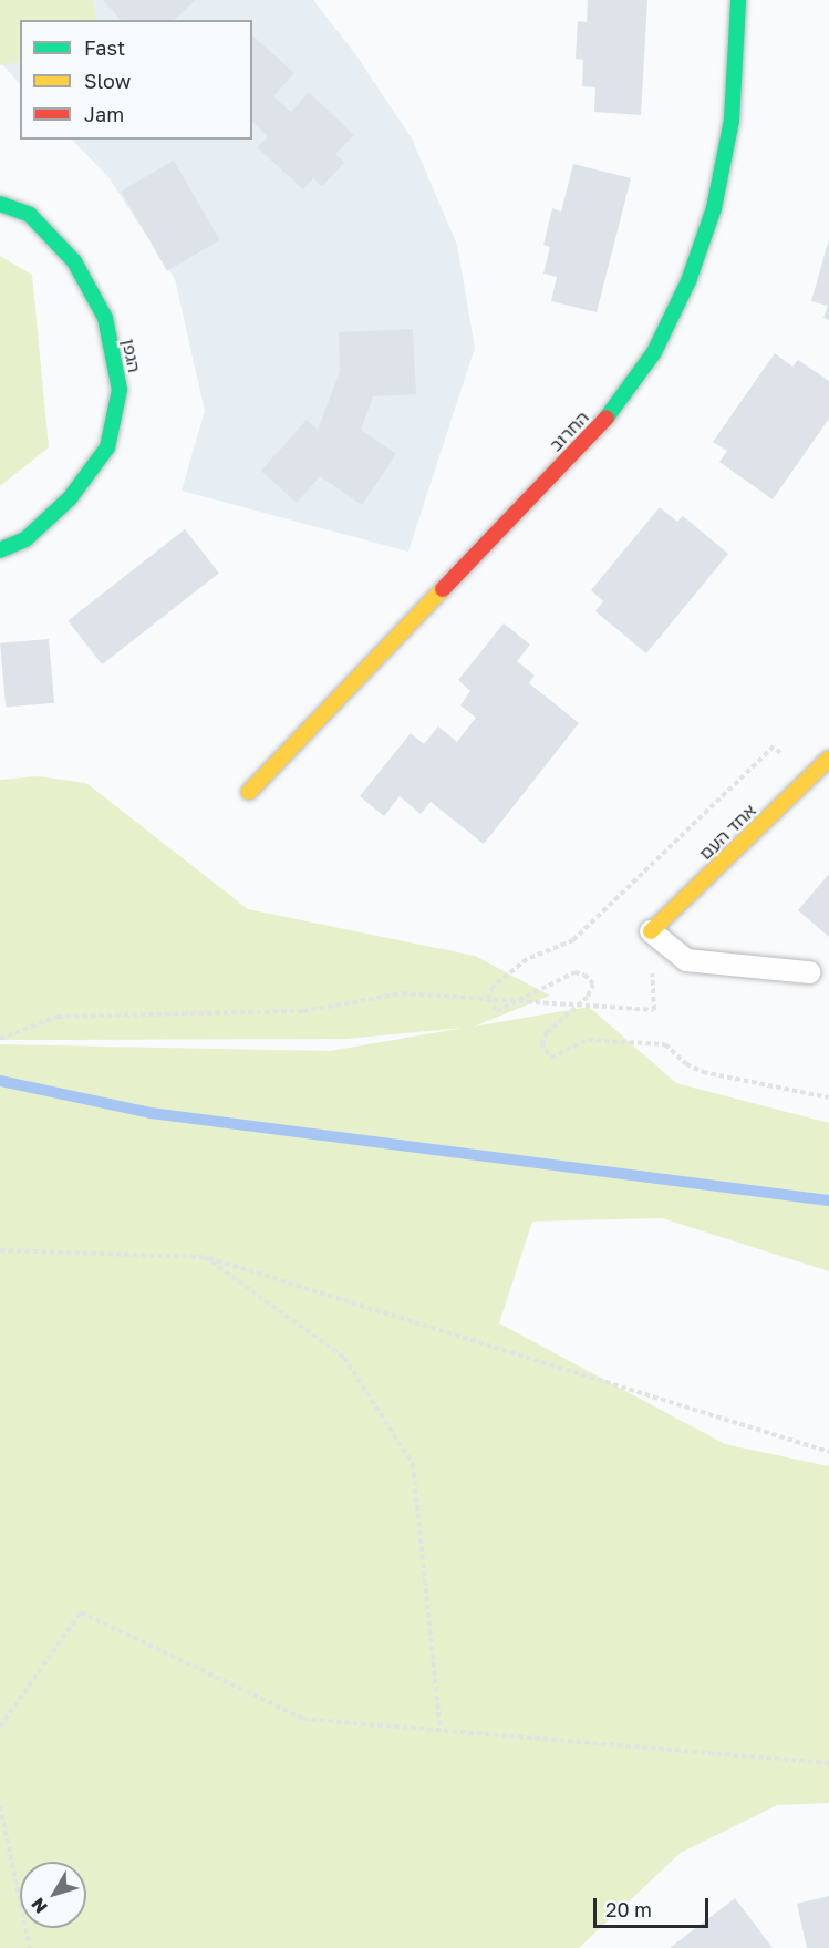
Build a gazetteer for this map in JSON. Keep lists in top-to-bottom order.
{
  "streets": {
    "street": ["הגפן", "החרוב", "אחד העם"]
  },
  "legend": ["Fast", "Slow", "Jam"],
  "scale_bar": "20 m",
  "north": "bottom left"
}
